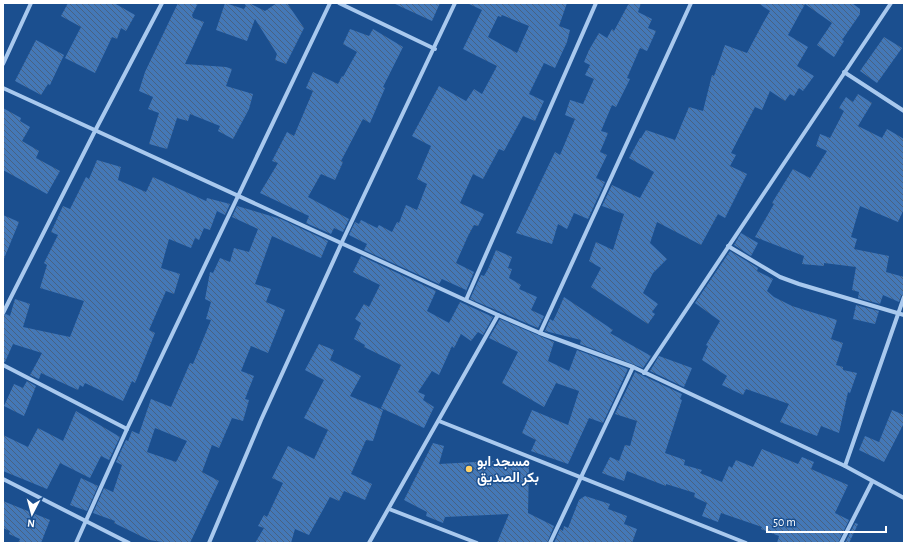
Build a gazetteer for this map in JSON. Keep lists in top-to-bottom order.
{
  "places": ["مسجد ابو بكر الصديق"],
  "scale_bar": "50 m",
  "north": "bottom"
}
